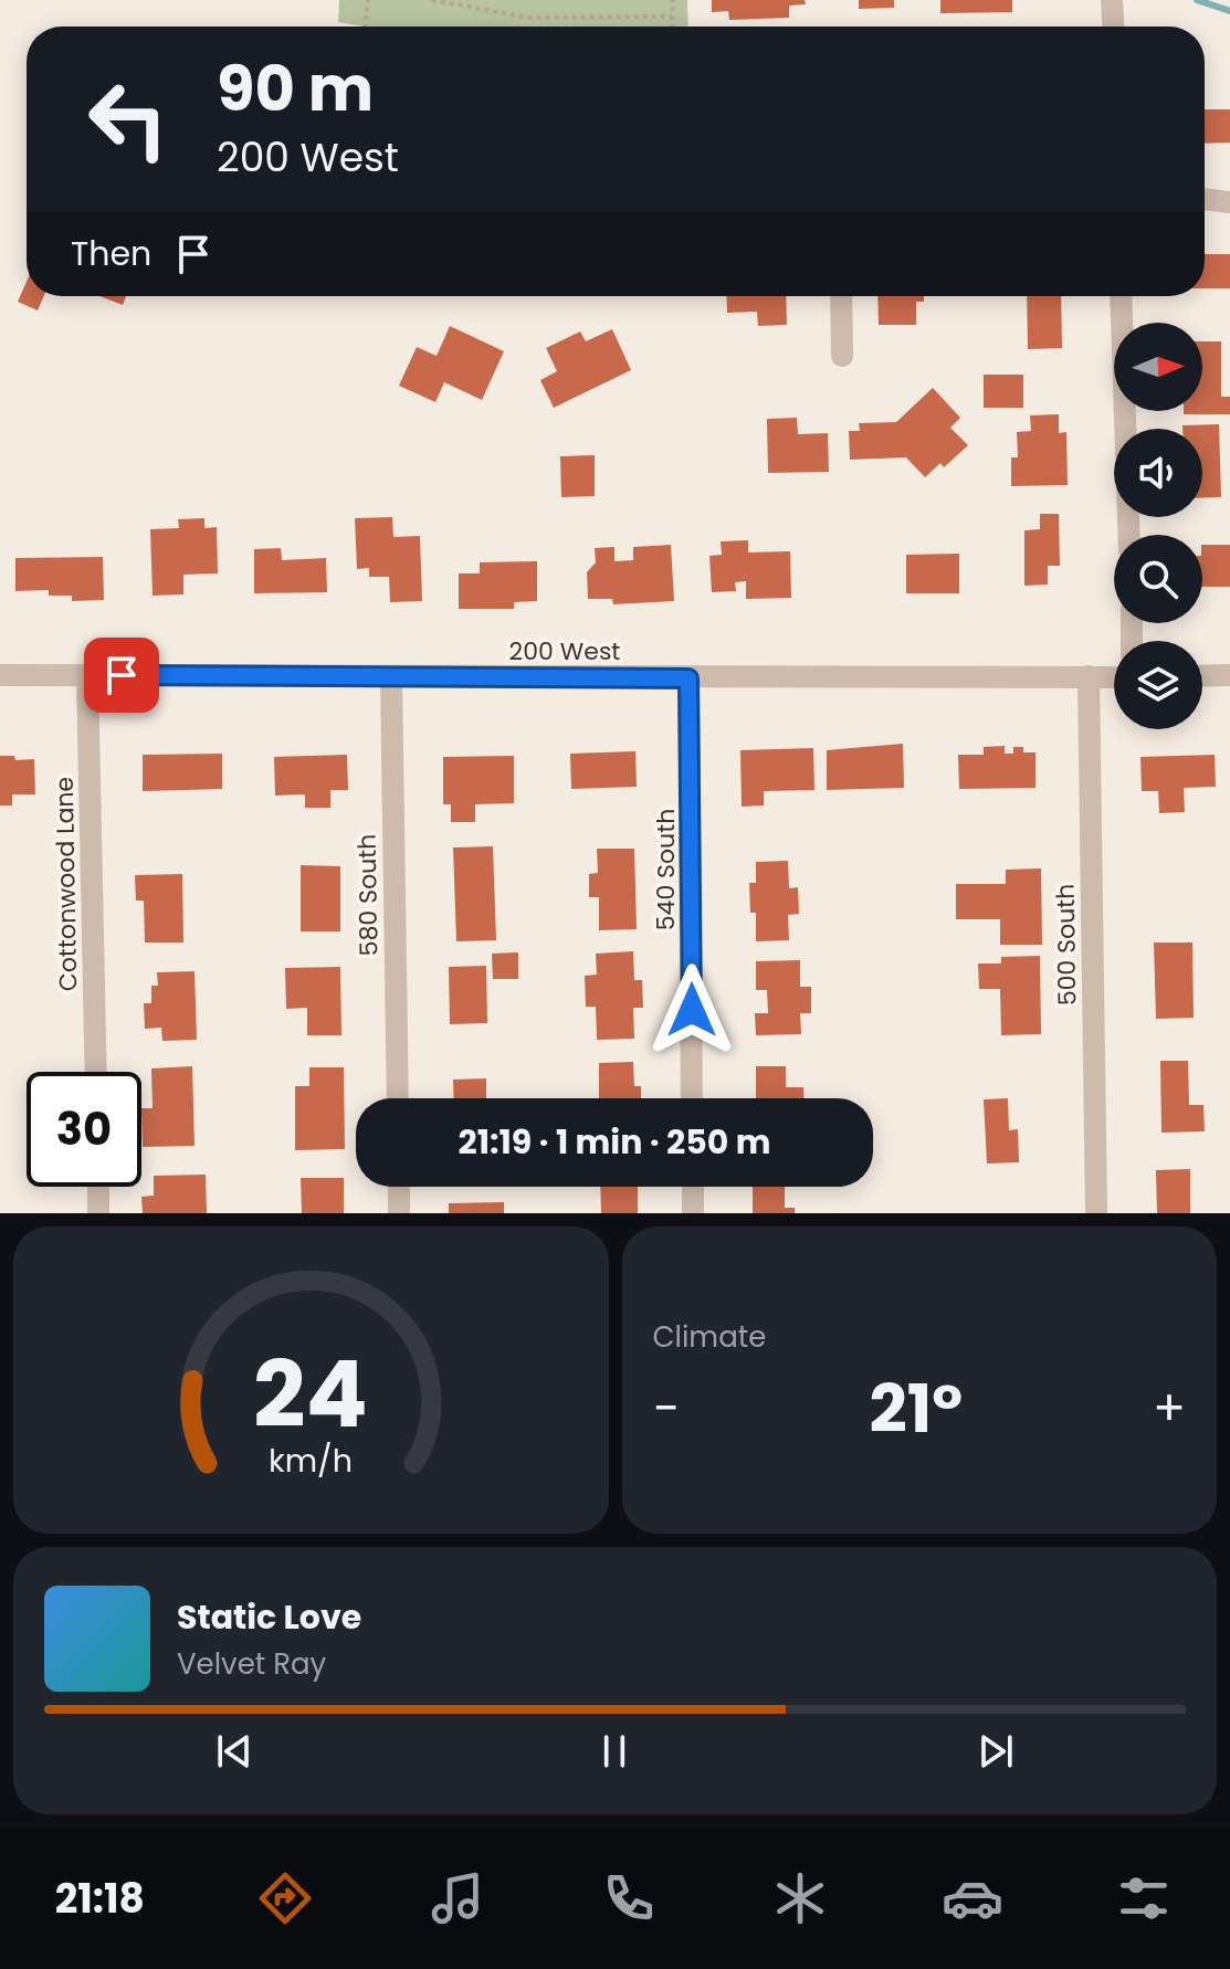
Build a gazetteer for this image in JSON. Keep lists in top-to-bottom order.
{
  "streets": {
    "street": [
      "200 West",
      "540 South",
      "Cottonwood Lane",
      "580 South",
      "500 South"
    ]
  },
  "crossings": [
    ["200 West", "540 South"],
    ["200 West", "Cottonwood Lane"],
    ["200 West", "580 South"],
    ["200 West", "500 South"]
  ],
  "north": "right",
  "page": {
    "turn": ["90 m", "200 West"],
    "then": "Then",
    "limit": "30",
    "trip": "21:19 · 1 min · 250 m",
    "tile": "Climate",
    "heat": ["−", "21°", "+"],
    "song": ["Static Love", "Velvet Ray"],
    "tabs": "21:18",
    "gauge": ["24", "km/h"]
  }
}
